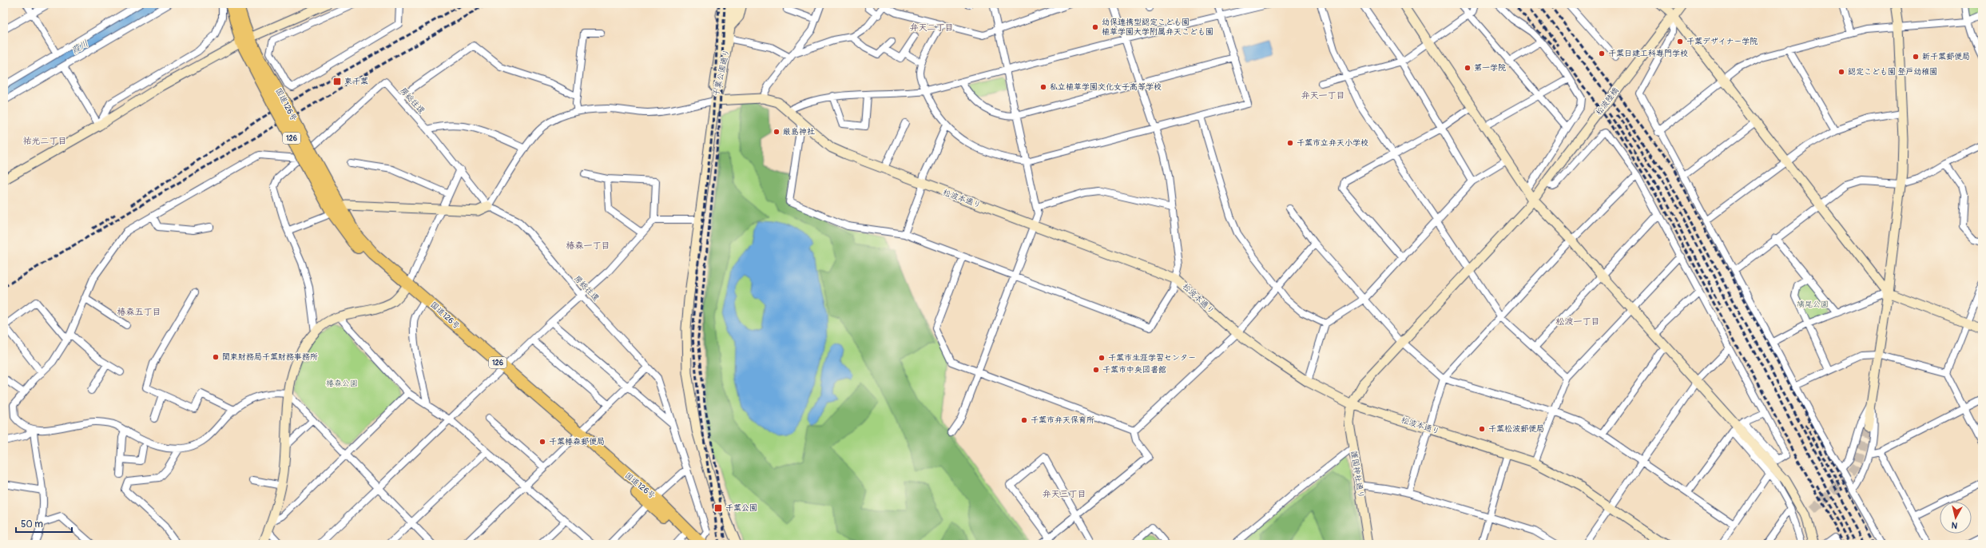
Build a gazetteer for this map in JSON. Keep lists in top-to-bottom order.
{
  "streets": {
    "highway": ["国道126号", "126"],
    "street": [
      "千葉公園通り",
      "房総往還",
      "松波陸橋",
      "松波本通り",
      "護国神社通り"
    ]
  },
  "crossings": [
    ["千葉公園通り", "松波本通り"],
    ["房総往還", "国道126号"],
    ["松波陸橋", "護国神社通り"],
    ["国道126号", "126"],
    ["松波本通り", "護国神社通り"]
  ],
  "districts": [
    "弁天二丁目",
    "弁天一丁目",
    "祐光二丁目",
    "椿森一丁目",
    "椿森五丁目",
    "松波一丁目",
    "弁天三丁目"
  ],
  "water": ["葭川"],
  "parks": ["鳩尾公園", "椿森公園"],
  "places": {
    "other": [
      "幼保連携型認定こども園 植草学園大学附属弁天こども園",
      "千葉デザイナー学院",
      "千葉日建工科専門学校",
      "新千葉郵便局",
      "第一学院",
      "認定こども園 登戸幼稚園",
      "私立植草学園文化女子高等学校",
      "厳島神社",
      "千葉市立弁天小学校",
      "関東財務局千葉財務事務所",
      "千葉市生涯学習センター",
      "千葉市中央図書館",
      "千葉市弁天保育所",
      "千葉松波郵便局",
      "千葉椿森郵便局"
    ],
    "transit": ["東千葉", "千葉公園"]
  },
  "scale_bar": "50 m",
  "north": "bottom"
}
